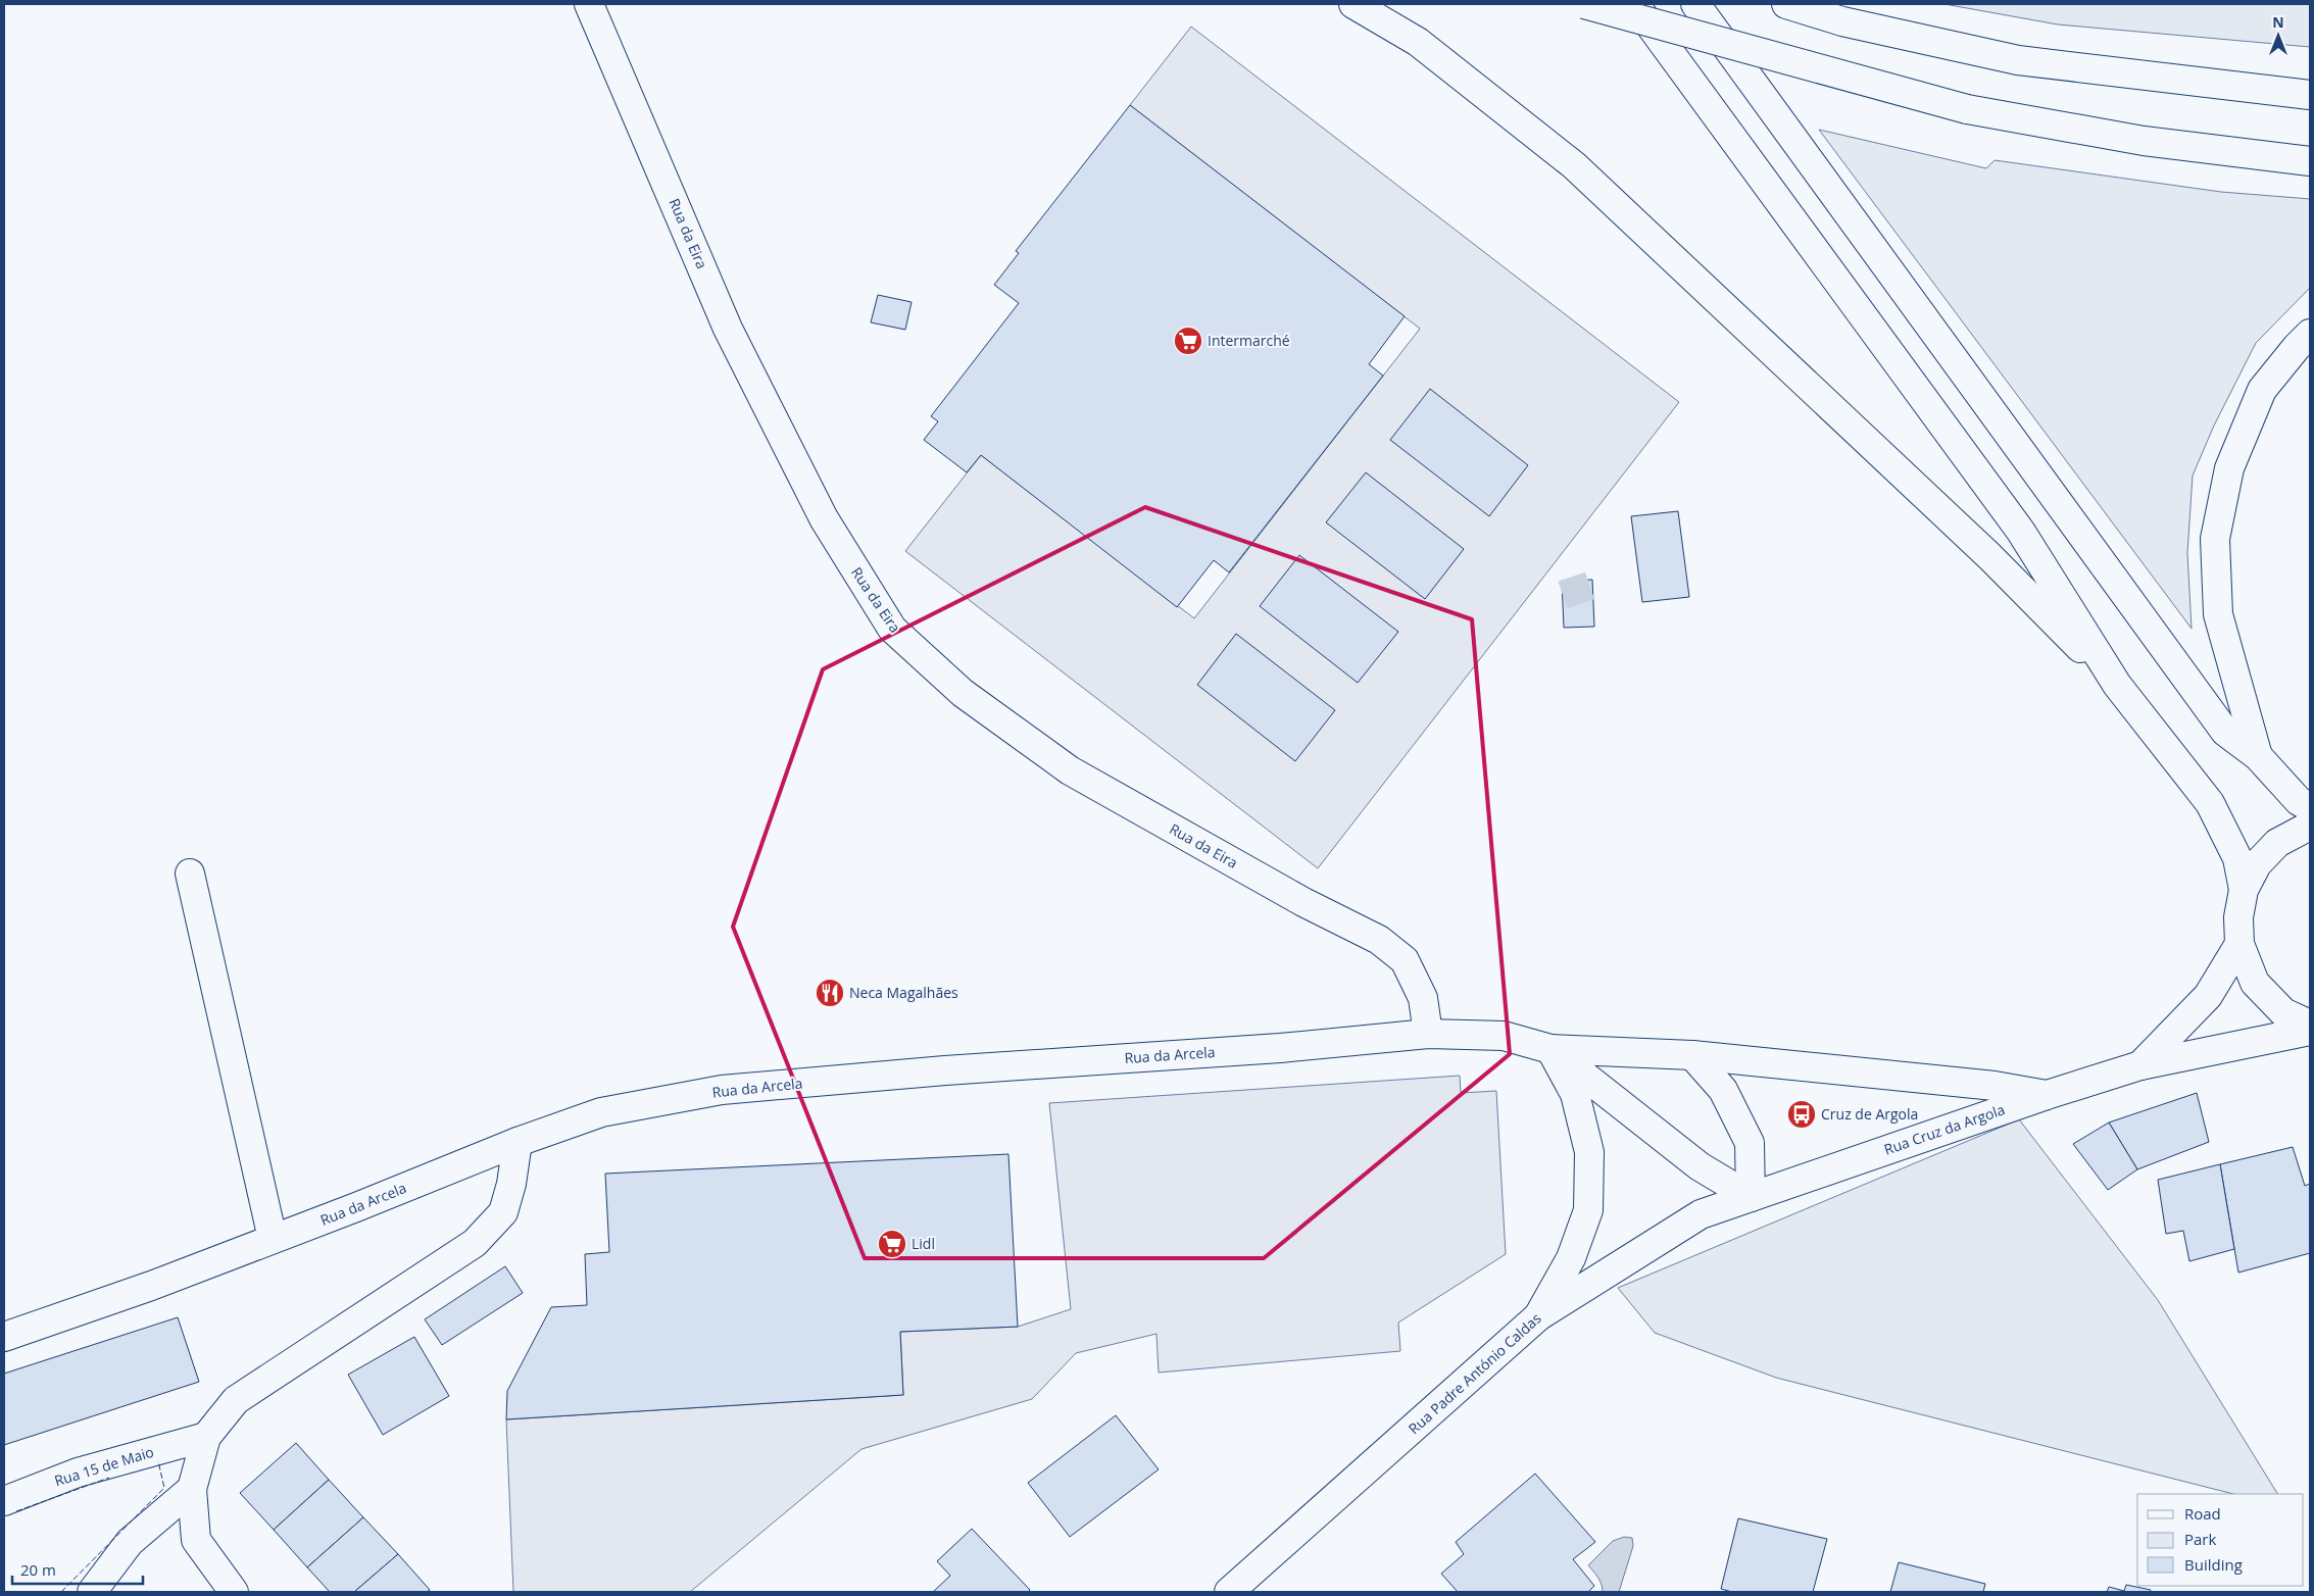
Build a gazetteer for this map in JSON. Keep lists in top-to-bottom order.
{
  "streets": {
    "main road": [
      "Rua da Eira",
      "Rua da Arcela",
      "Rua Cruz da Argola",
      "Rua Padre António Caldas",
      "Rua 15 de Maio"
    ]
  },
  "crossings": [
    ["Rua da Eira", "Rua da Arcela"],
    ["Rua Cruz da Argola", "Rua Padre António Caldas"]
  ],
  "places": {
    "supermarket": ["Intermarché", "Lidl"],
    "restaurant": ["Neca Magalhães"],
    "bus stop": ["Cruz de Argola"]
  },
  "legend": ["Road", "Park", "Building"],
  "scale_bar": "20 m",
  "north": "top"
}
